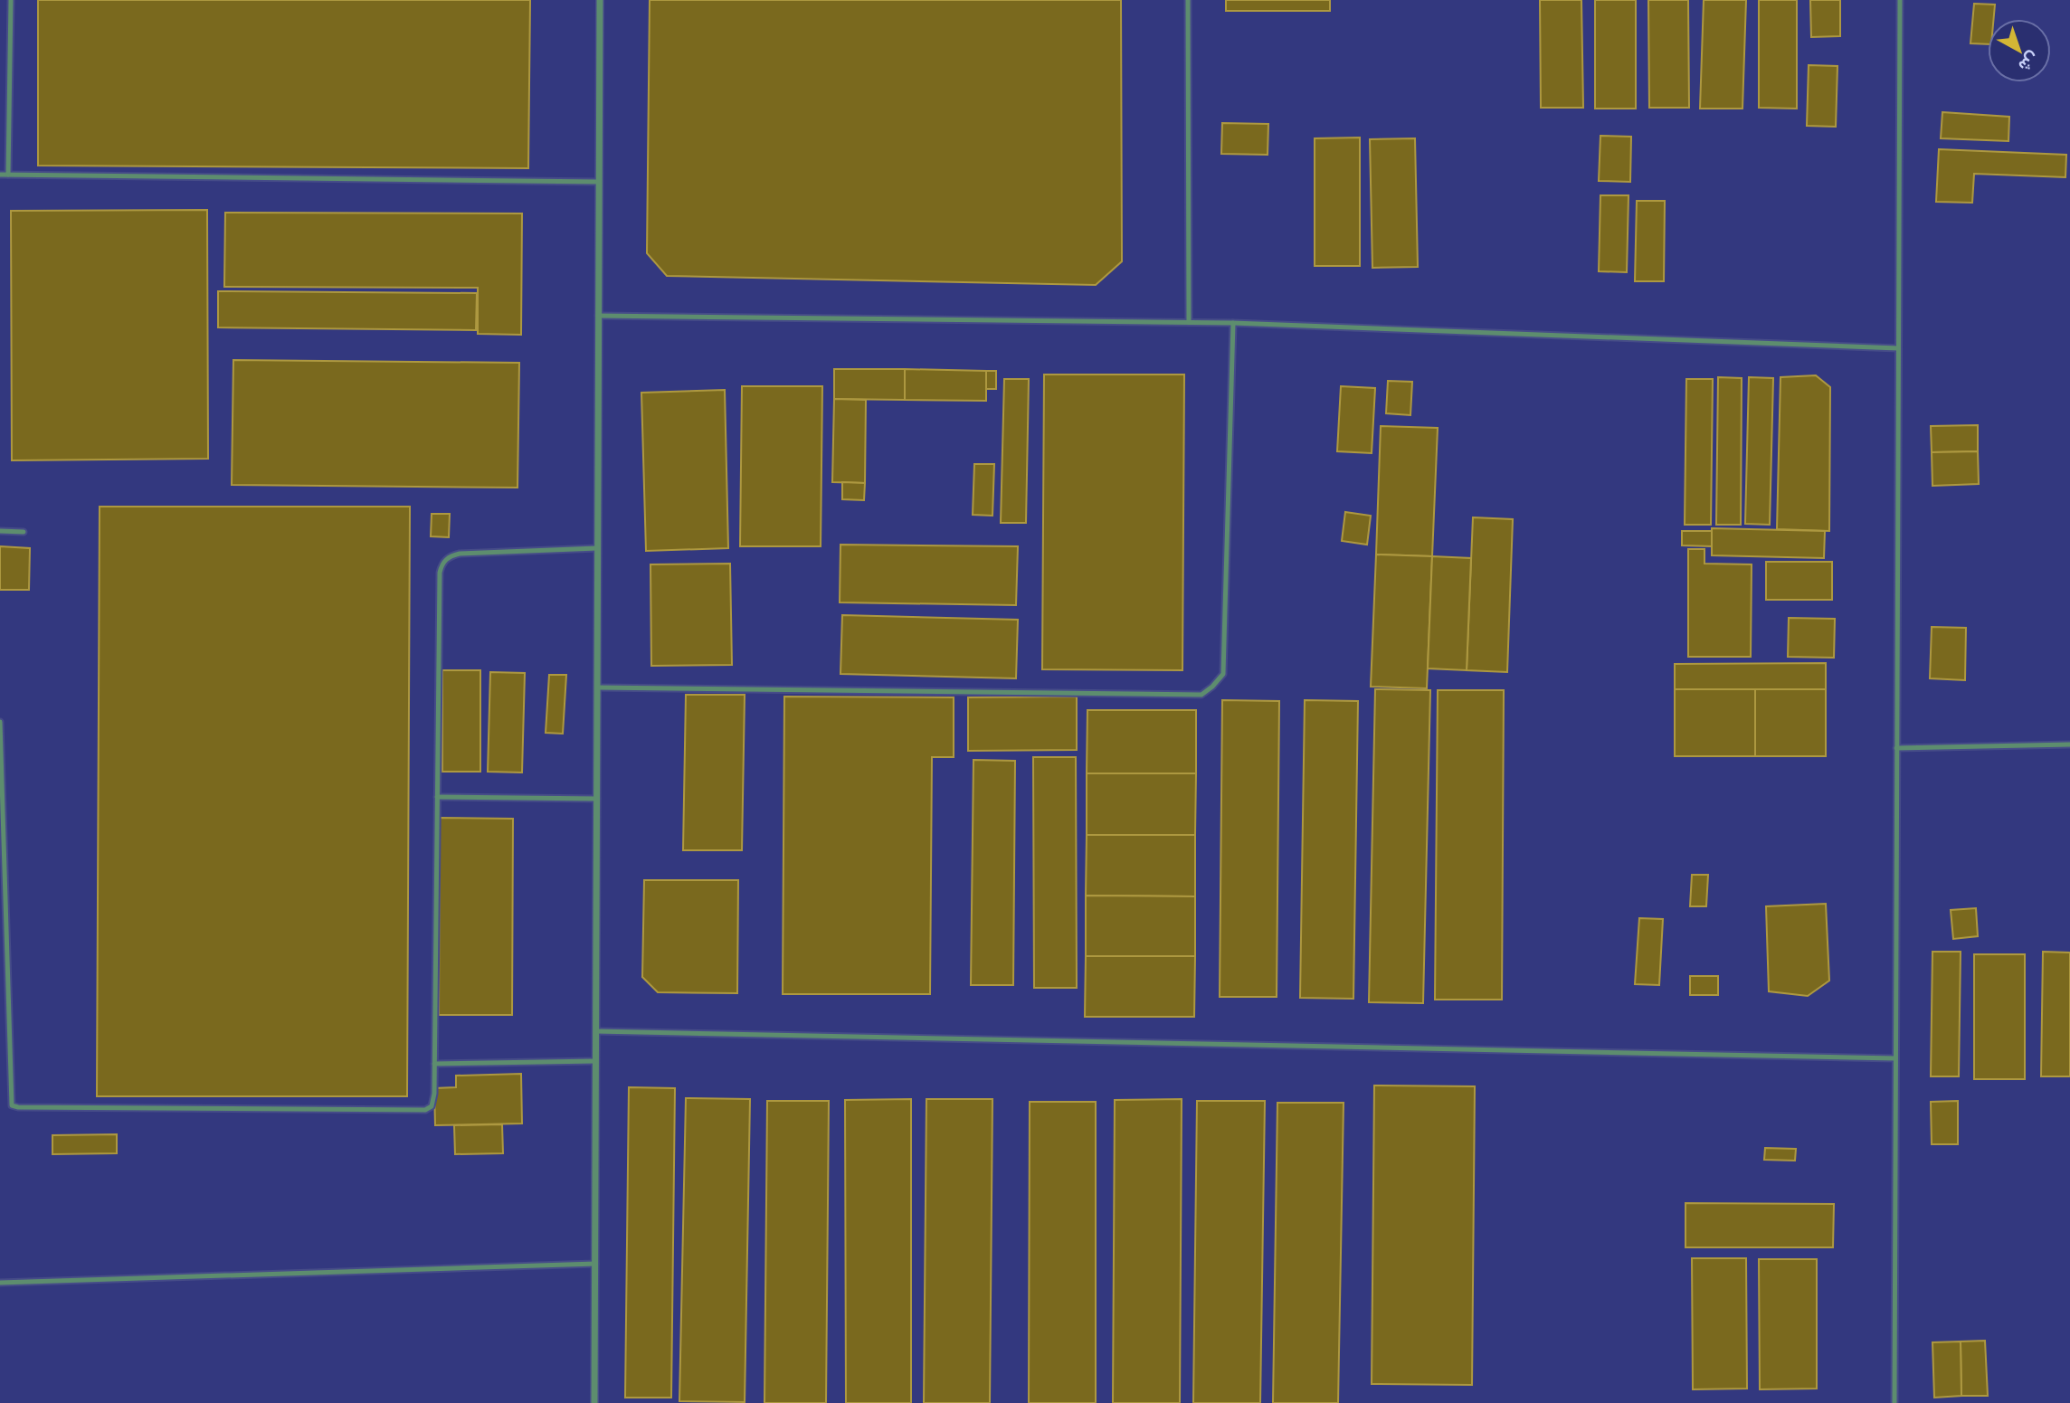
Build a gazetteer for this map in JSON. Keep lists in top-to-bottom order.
{
  "north": "bottom right"
}
